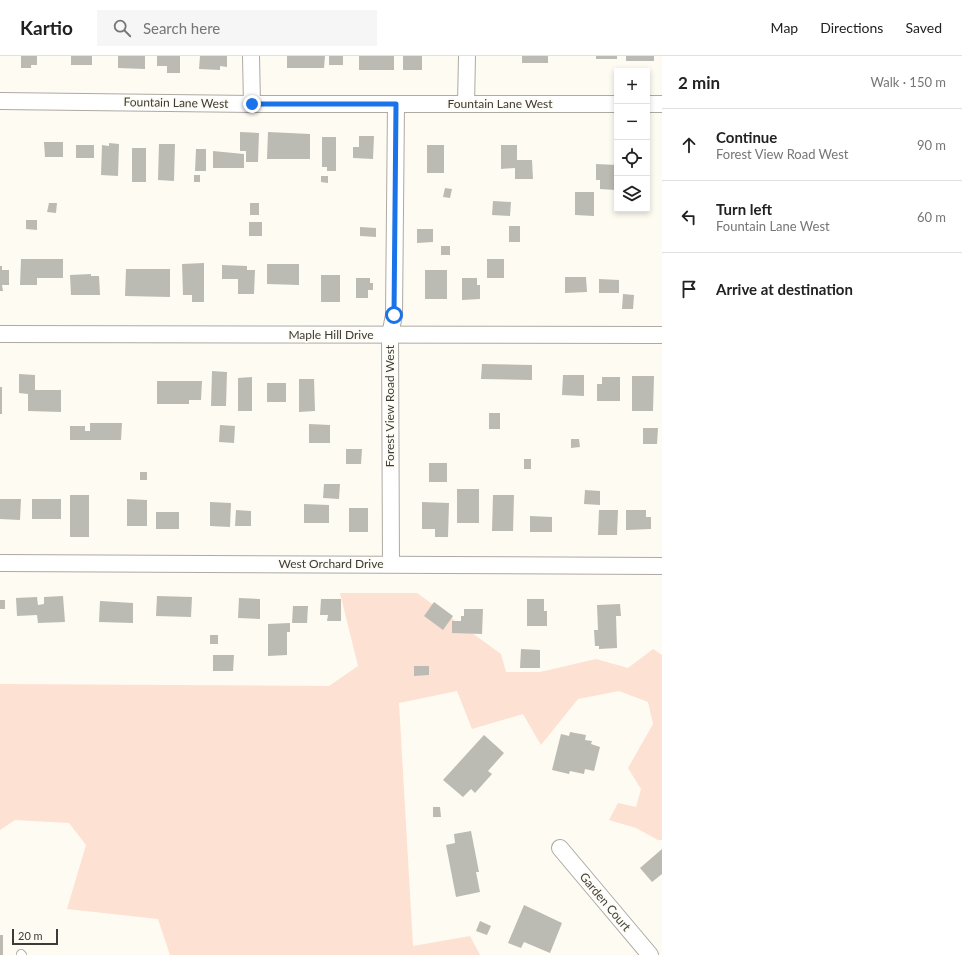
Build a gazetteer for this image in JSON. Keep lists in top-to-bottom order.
{
  "streets": {
    "street": [
      "Fountain Lane West",
      "Maple Hill Drive",
      "Forest View Road West",
      "West Orchard Drive",
      "Garden Court"
    ]
  },
  "crossings": [
    ["Fountain Lane West", "Forest View Road West"],
    ["Maple Hill Drive", "Forest View Road West"],
    ["Forest View Road West", "West Orchard Drive"]
  ],
  "scale_bar": "20 m",
  "page": {
    "header": "Kartio",
    "search": "Search here",
    "nav": ["Map", "Directions", "Saved"],
    "heading": ["2 min", "Walk · 150 m"],
    "map_buttons": ["+", "−"],
    "list": [
      ["Continue", "Forest View Road West", "90 m"],
      ["Turn left", "Fountain Lane West", "60 m"],
      "Arrive at destination"
    ],
    "scale": "20 m"
  }
}
